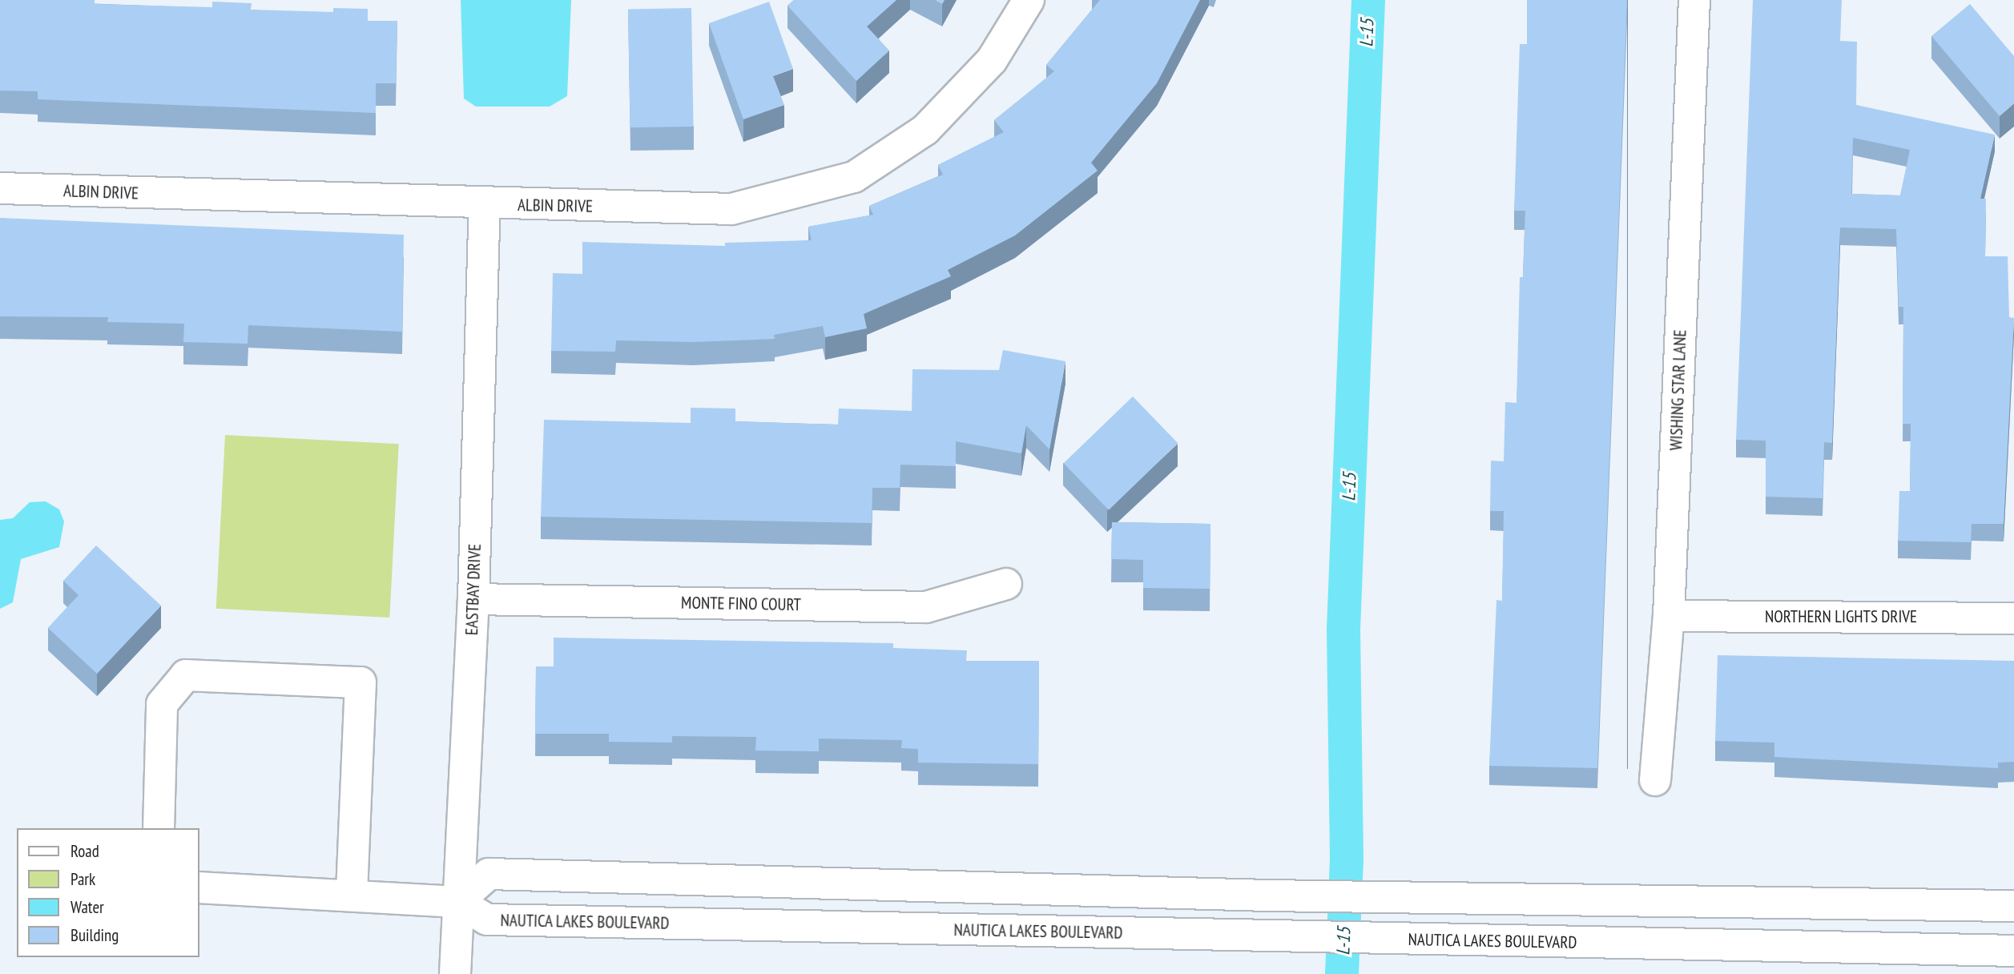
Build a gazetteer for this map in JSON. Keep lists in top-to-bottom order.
{
  "streets": {
    "street": [
      "ALBIN DRIVE",
      "WISHING STAR LANE",
      "EASTBAY DRIVE",
      "MONTE FINO COURT",
      "NORTHERN LIGHTS DRIVE",
      "NAUTICA LAKES BOULEVARD"
    ]
  },
  "crossings": [
    ["ALBIN DRIVE", "EASTBAY DRIVE"],
    ["WISHING STAR LANE", "NORTHERN LIGHTS DRIVE"],
    ["EASTBAY DRIVE", "MONTE FINO COURT"],
    ["EASTBAY DRIVE", "NAUTICA LAKES BOULEVARD"]
  ],
  "water": ["L-15"],
  "legend": [
    "Road",
    "Park",
    "Water",
    "Building"
  ]
}
